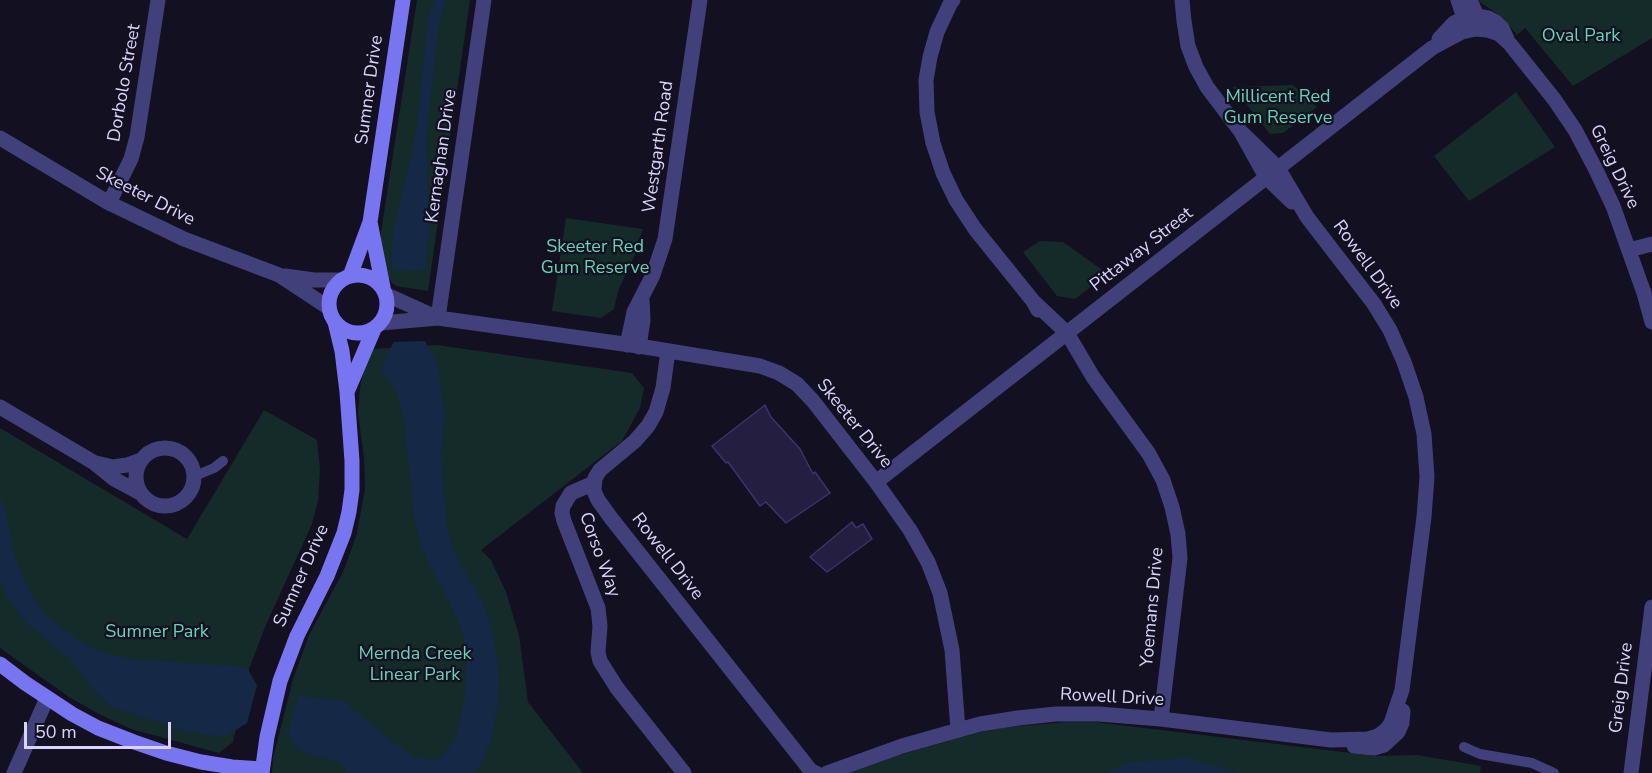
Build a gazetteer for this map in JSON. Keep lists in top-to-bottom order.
{
  "streets": {
    "street": [
      "Dorbolo Street",
      "Sumner Drive",
      "Westgarth Road",
      "Kernaghan Drive",
      "Greig Drive",
      "Skeeter Drive",
      "Pittaway Street",
      "Rowell Drive",
      "Corso Way",
      "Yoemans Drive"
    ]
  },
  "crossings": [
    ["Dorbolo Street", "Skeeter Drive"],
    ["Sumner Drive", "Skeeter Drive"],
    ["Westgarth Road", "Skeeter Drive"],
    ["Kernaghan Drive", "Skeeter Drive"],
    ["Greig Drive", "Pittaway Street"],
    ["Skeeter Drive", "Pittaway Street"],
    ["Skeeter Drive", "Rowell Drive"],
    ["Pittaway Street", "Rowell Drive"],
    ["Pittaway Street", "Yoemans Drive"],
    ["Rowell Drive", "Corso Way"],
    ["Rowell Drive", "Yoemans Drive"]
  ],
  "parks": [
    "Oval Park",
    "Millicent Red Gum Reserve",
    "Skeeter Red Gum Reserve",
    "Sumner Park",
    "Mernda Creek Linear Park"
  ],
  "scale_bar": "50 m"
}
